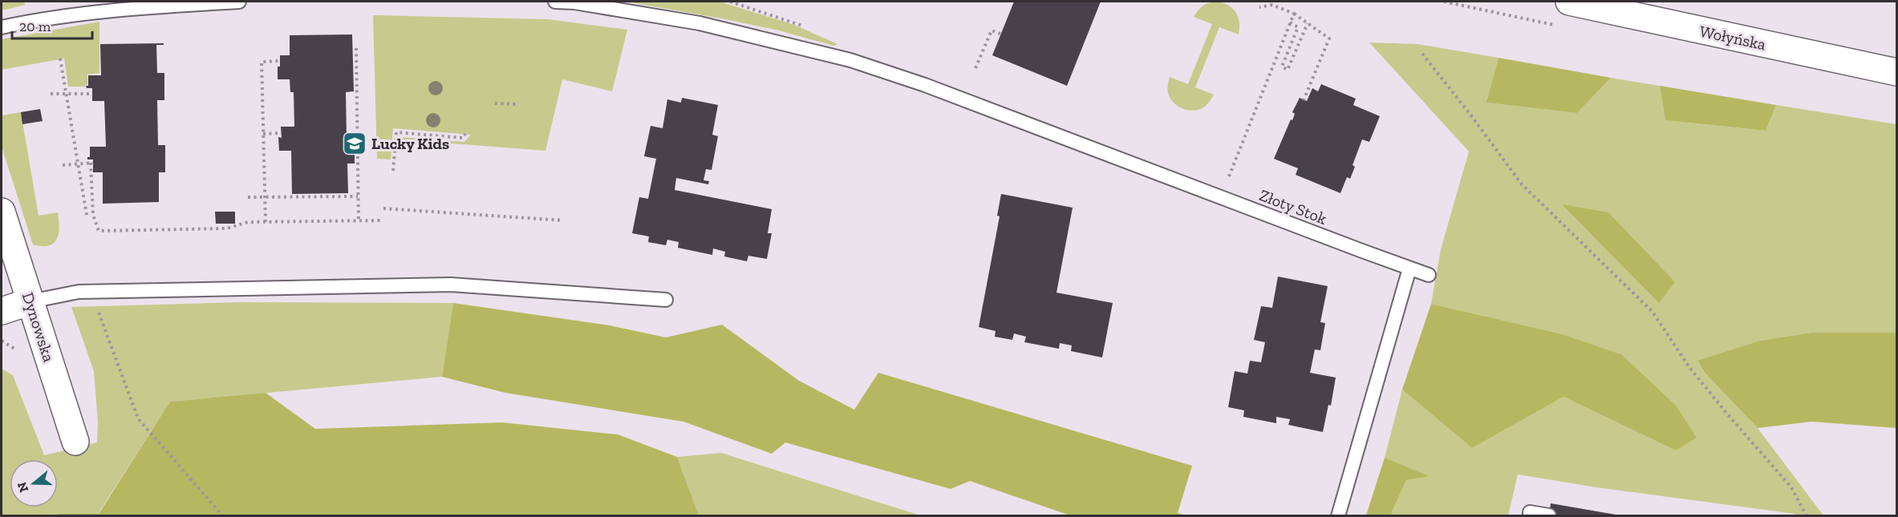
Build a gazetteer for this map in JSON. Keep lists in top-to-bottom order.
{
  "streets": {
    "street": ["Wołyńska", "Dynowska"],
    "lane": ["Złoty Stok"]
  },
  "places": {
    "school or university": ["Lucky Kids"]
  },
  "scale_bar": "20 m",
  "north": "left"
}
